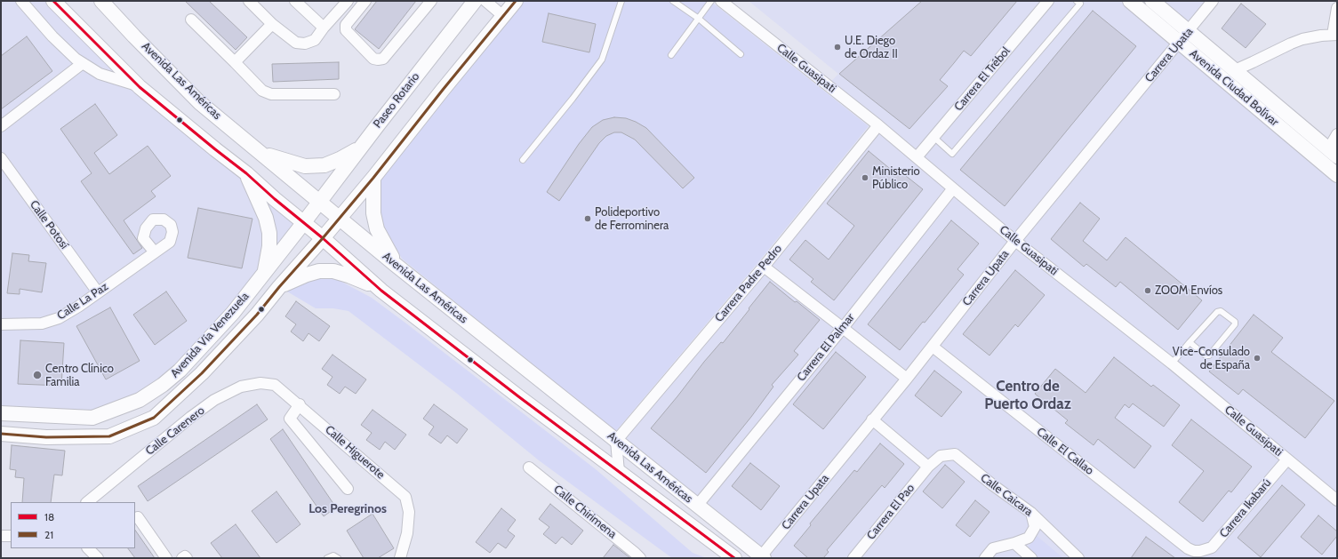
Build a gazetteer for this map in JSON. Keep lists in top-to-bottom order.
{
  "streets": {
    "main road": [
      "Avenida Las Américas",
      "Avenida Ciudad Bolívar",
      "Paseo Rotario",
      "Avenida Vía Venezuela"
    ],
    "street": [
      "Carrera Upata",
      "Calle Guasipati",
      "Carrera El Trébol",
      "Calle Potosí",
      "Carrera Padre Pedro",
      "Calle La Paz",
      "Carrera El Palmar",
      "Calle Carenero",
      "Calle El Callao",
      "Calle Higuerote",
      "Calle Caicara",
      "Carrera Ikabarú",
      "Calle Chirimena",
      "Carrera El Pao"
    ]
  },
  "crossings": [
    ["Carrera Upata", "Calle Guasipati"],
    ["Carrera Upata", "Avenida Las Américas"],
    ["Carrera Upata", "Avenida Ciudad Bolívar"],
    ["Carrera Upata", "Calle El Callao"],
    ["Calle Guasipati", "Carrera El Trébol"],
    ["Calle Guasipati", "Carrera Padre Pedro"],
    ["Calle Guasipati", "Carrera El Palmar"],
    ["Calle Guasipati", "Carrera Ikabarú"],
    ["Avenida Las Américas", "Paseo Rotario"],
    ["Avenida Las Américas", "Carrera Padre Pedro"],
    ["Avenida Las Américas", "Avenida Vía Venezuela"],
    ["Avenida Las Américas", "Carrera El Palmar"],
    ["Paseo Rotario", "Avenida Vía Venezuela"],
    ["Calle Potosí", "Calle La Paz"],
    ["Calle Carenero", "Calle Higuerote"],
    ["Calle El Callao", "Carrera Ikabarú"],
    ["Calle Caicara", "Carrera El Pao"]
  ],
  "districts": ["Centro de Puerto Ordaz", "Los Peregrinos"],
  "places": [
    "U.E. Diego de Ordaz II",
    "Ministerio Público",
    "Polideportivo de Ferrominera",
    "ZOOM Envíos",
    "Vice-Consulado de España",
    "Centro Clínico Familia"
  ],
  "lines": ["transit line 18", "transit line 21"],
  "legend": ["18", "21"]
}
